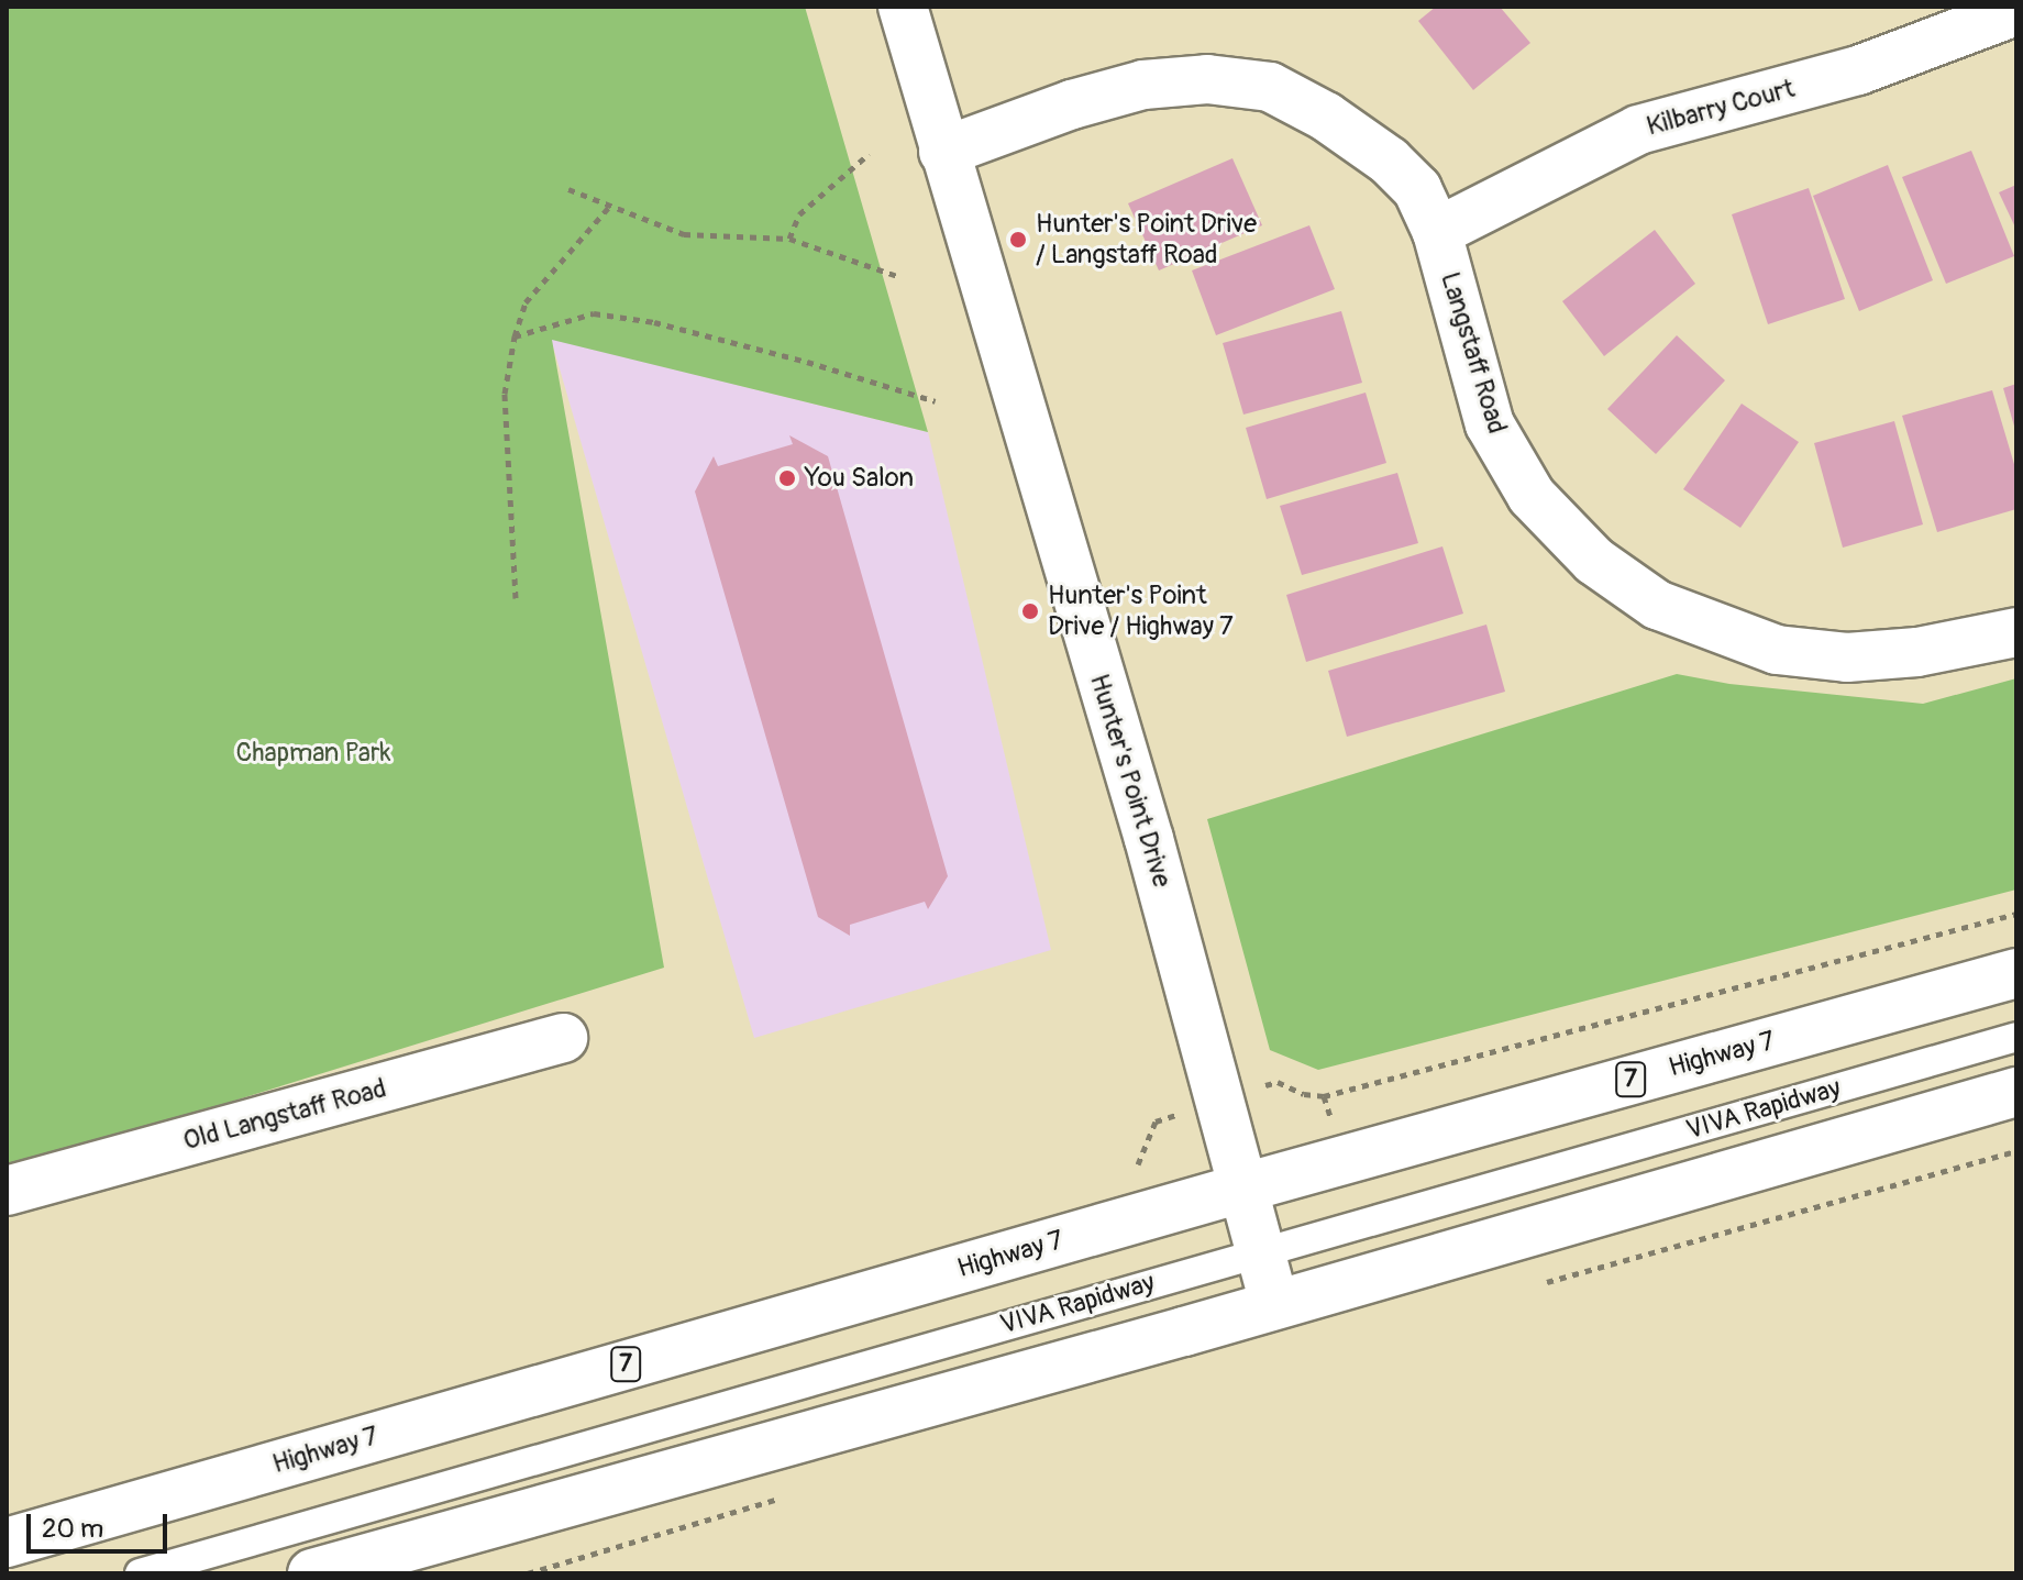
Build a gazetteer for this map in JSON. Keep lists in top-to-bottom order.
{
  "streets": {
    "street": [
      "Kilbarry Court",
      "Langstaff Road",
      "Hunter's Point Drive",
      "Highway 7",
      "7",
      "Old Langstaff Road"
    ],
    "lane": ["VIVA Rapidway"]
  },
  "crossings": [
    ["Kilbarry Court", "Langstaff Road"],
    ["Langstaff Road", "Hunter's Point Drive"],
    ["Hunter's Point Drive", "Highway 7"],
    ["Hunter's Point Drive", "VIVA Rapidway"]
  ],
  "parks": ["Chapman Park"],
  "places": ["Hunter's Point Drive / Langstaff Road", "You Salon", "Hunter's Point Drive / Highway 7"],
  "scale_bar": "20 m"
}
